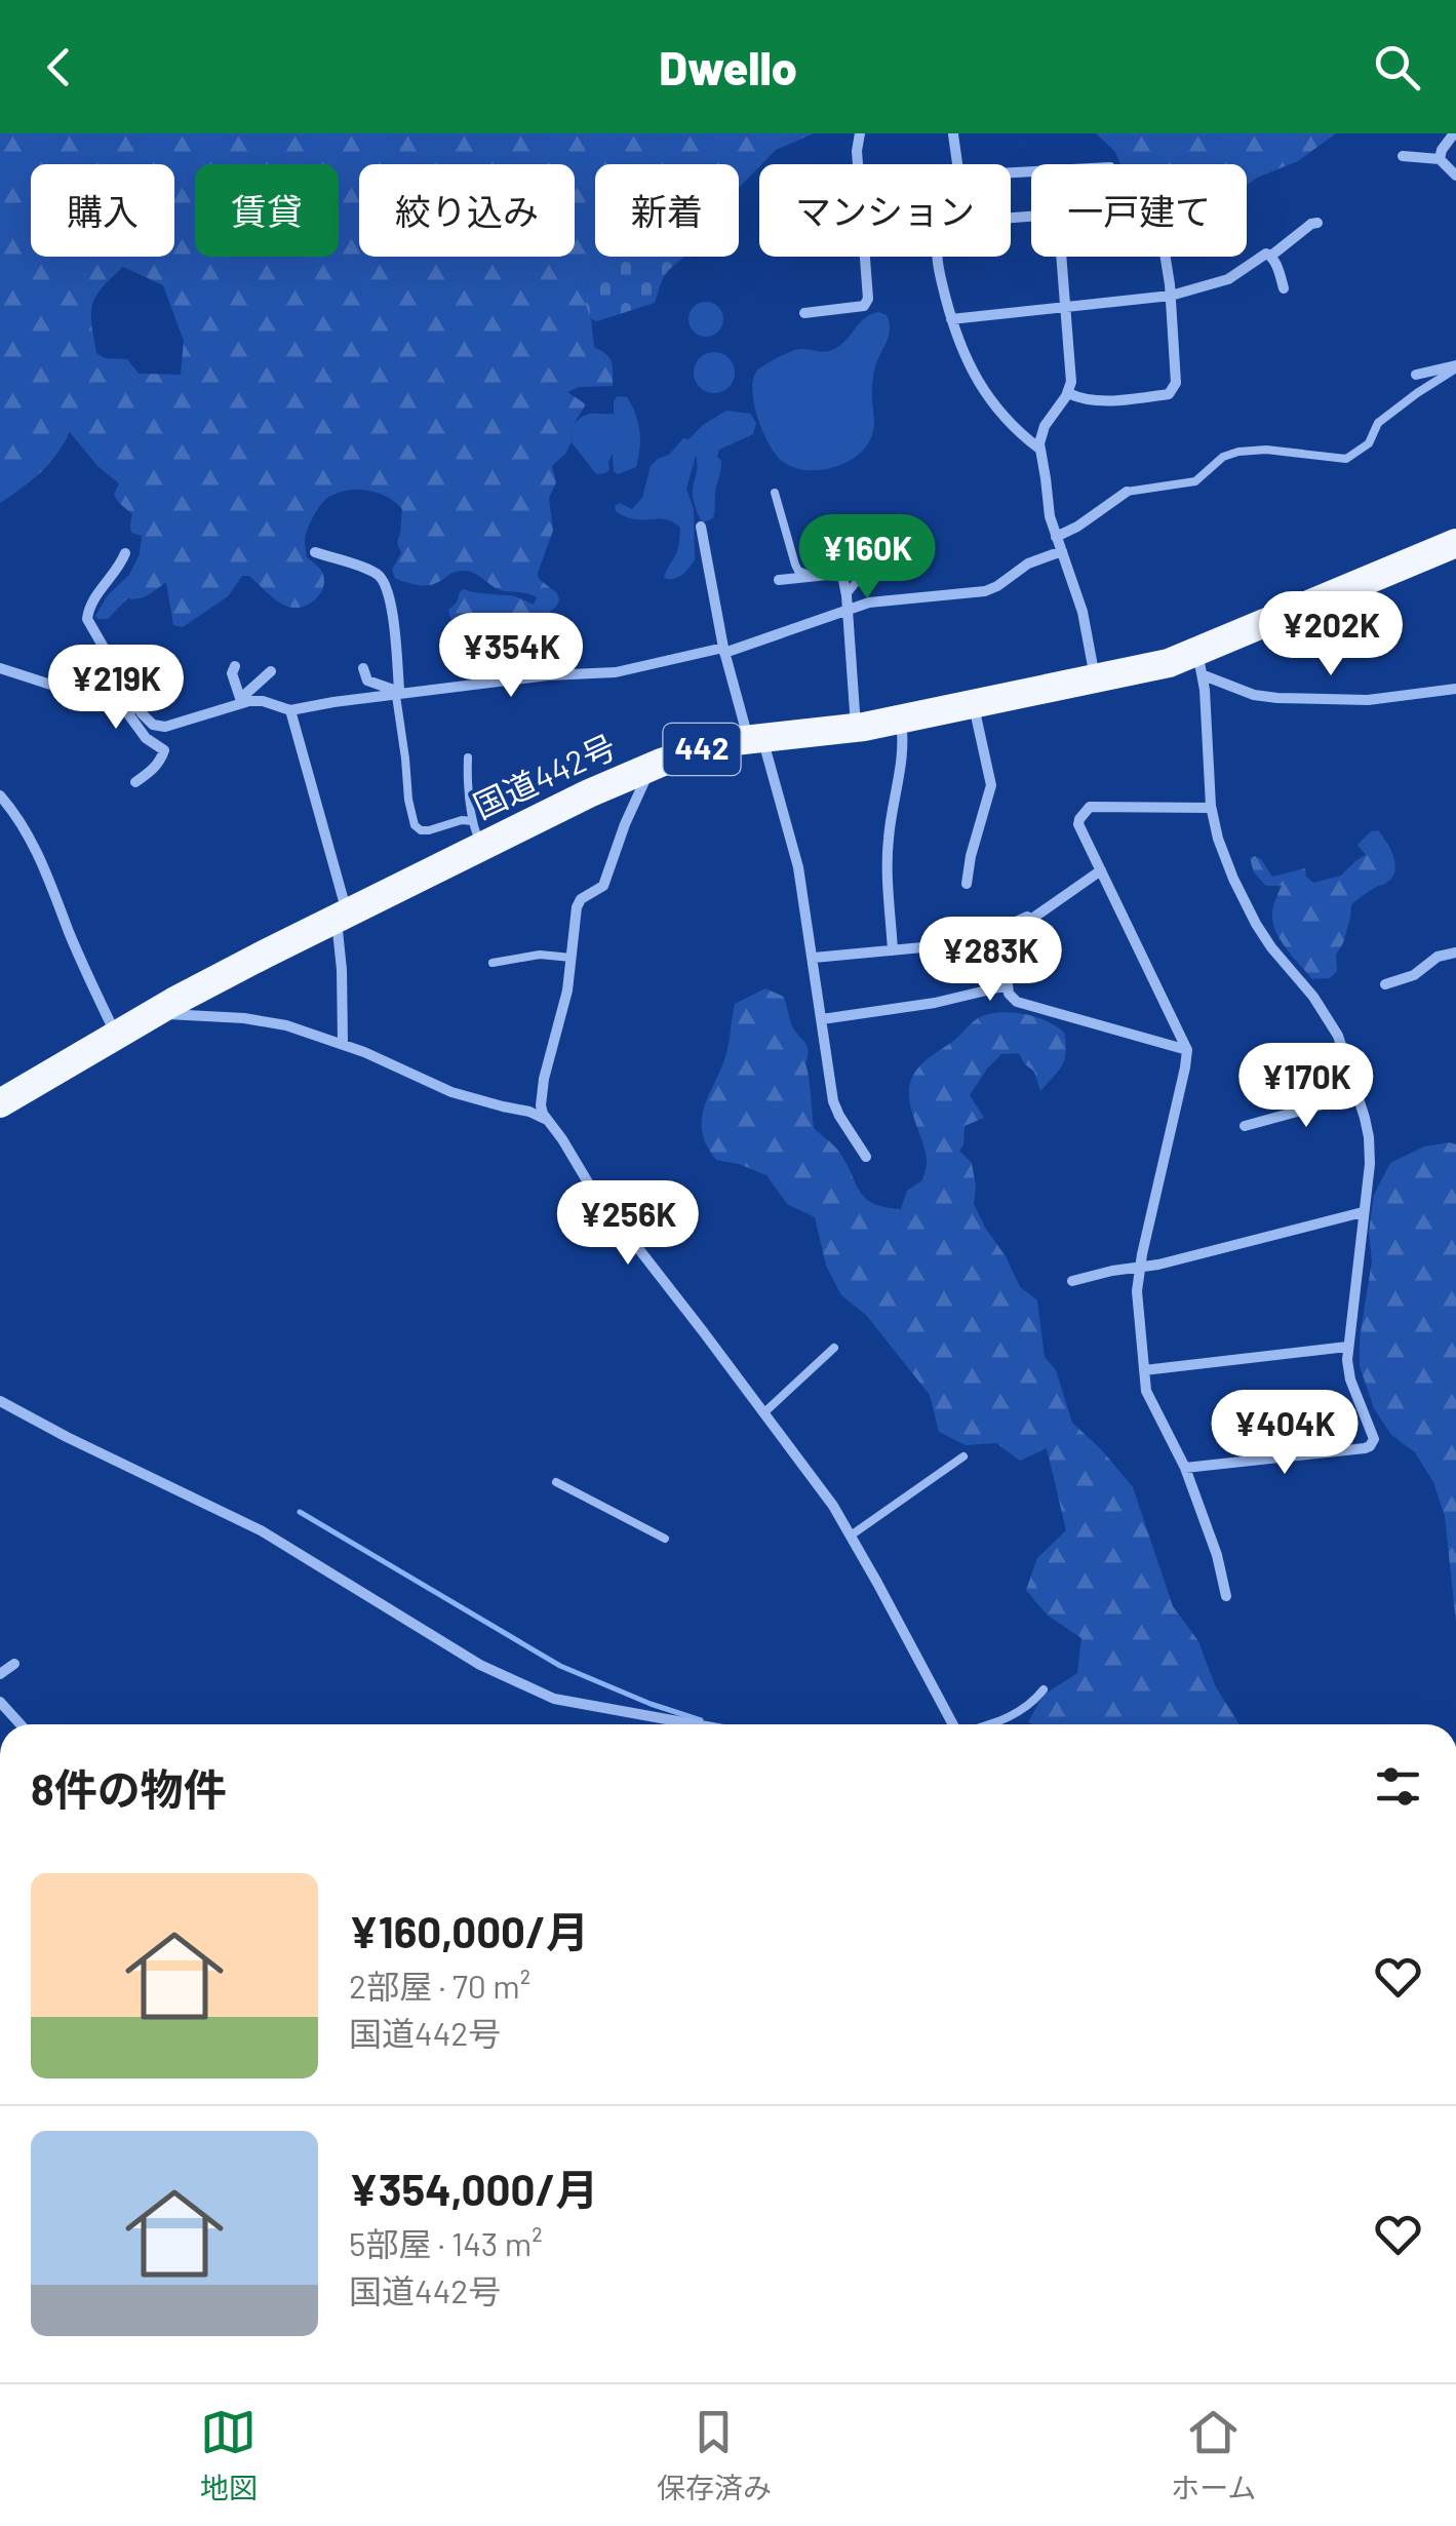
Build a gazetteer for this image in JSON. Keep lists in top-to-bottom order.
{
  "streets": {
    "highway": ["442", "国道442号"]
  },
  "page": {
    "header": "Dwello",
    "chip": [
      "購入",
      "賃貸",
      "絞り込み",
      "新着",
      "マンション",
      "一戸建て"
    ],
    "price": [
      "¥160K",
      "¥202K",
      "¥354K",
      "¥219K",
      "¥283K",
      "¥170K",
      "¥256K",
      "¥404K"
    ],
    "heading": "8件の物件",
    "list": [
      {
        "name": "¥160,000/月",
        "note": "2部屋 · 70 m² · 国道442号"
      },
      {
        "name": "¥354,000/月",
        "note": "5部屋 · 143 m² · 国道442号"
      }
    ],
    "tabs": ["地図", "保存済み", "ホーム"]
  }
}
